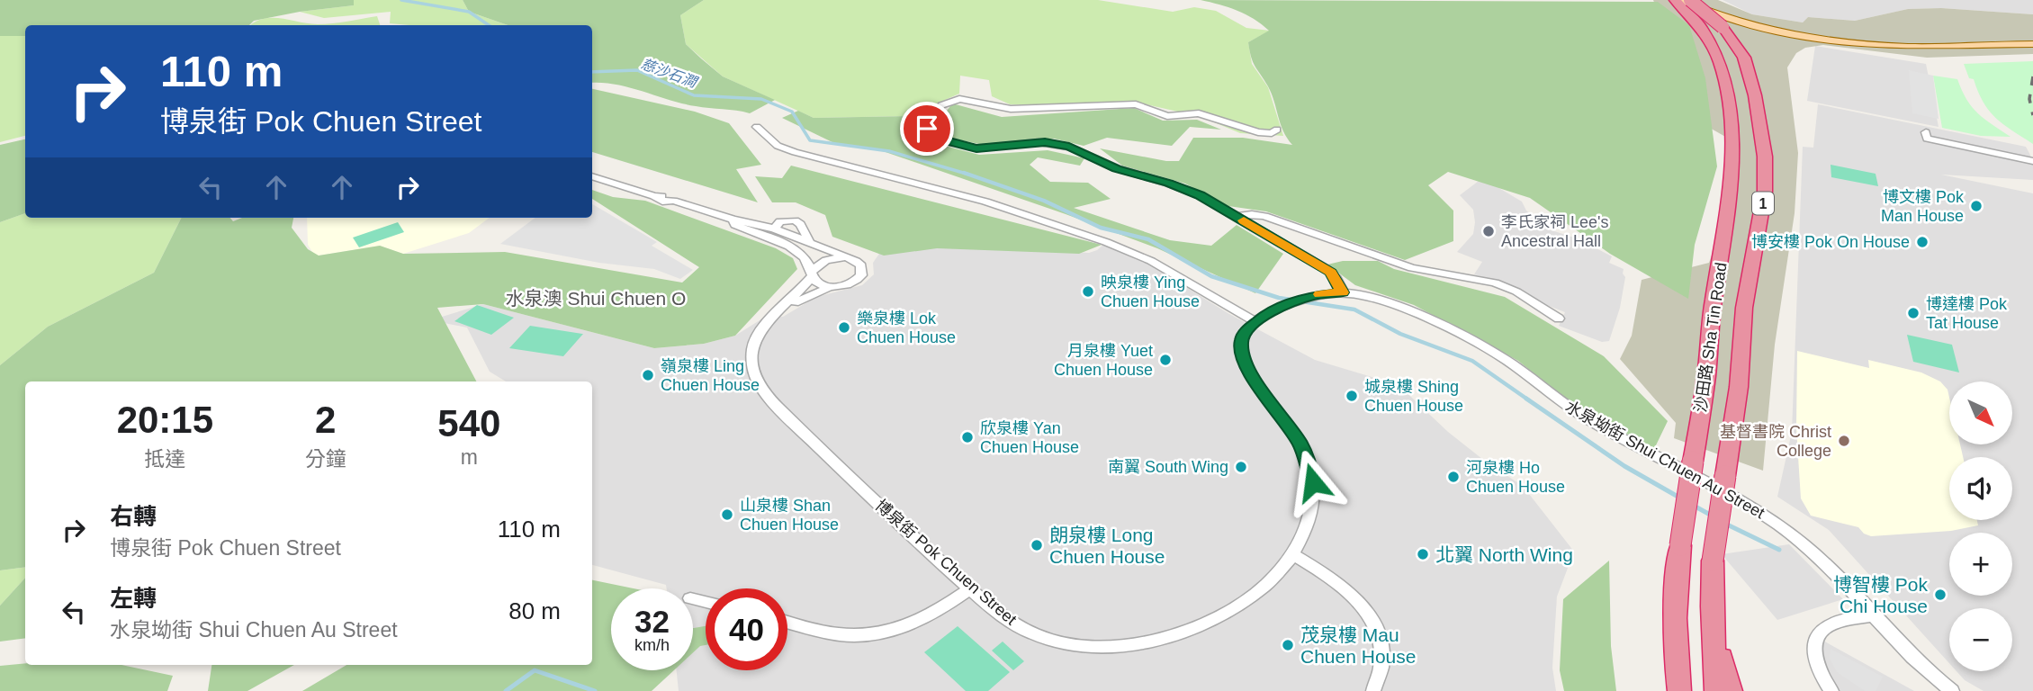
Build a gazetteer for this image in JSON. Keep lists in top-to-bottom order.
{
  "streets": {
    "highway": ["1", "沙田路 Sha Tin Road"],
    "street": ["水泉坳街 Shui Chuen Au Street", "博泉街 Pok Chuen Street"]
  },
  "crossings": [
    ["水泉坳街 Shui Chuen Au Street", "博泉街 Pok Chuen Street"]
  ],
  "districts": ["水泉澳 Shui Chuen O"],
  "water": ["慈沙石澗"],
  "places": [
    "博文樓 Pok Man House",
    "李氏家祠 Lee's Ancestral Hall",
    "博安樓 Pok On House",
    "映泉樓 Ying Chuen House",
    "博達樓 Pok Tat House",
    "樂泉樓 Lok Chuen House",
    "月泉樓 Yuet Chuen House",
    "嶺泉樓 Ling Chuen House",
    "城泉樓 Shing Chuen House",
    "欣泉樓 Yan Chuen House",
    "基督書院 Christ College",
    "南翼 South Wing",
    "河泉樓 Ho Chuen House",
    "山泉樓 Shan Chuen House",
    "朗泉樓 Long Chuen House",
    "北翼 North Wing",
    "博智樓 Pok Chi House",
    "茂泉樓 Mau Chuen House"
  ],
  "north": "bottom right",
  "page": {
    "turn": ["110 m", "博泉街 Pok Chuen Street"],
    "map_buttons": ["+", "−"],
    "eta": [
      "20:15",
      "抵達",
      "2",
      "分鐘",
      "540",
      "m"
    ],
    "list": [
      {
        "name": "右轉",
        "note": "博泉街 Pok Chuen Street",
        "value": "110 m"
      },
      {
        "name": "左轉",
        "note": "水泉坳街 Shui Chuen Au Street",
        "value": "80 m"
      }
    ],
    "speed": "32 km/h",
    "limit": "40"
  }
}
